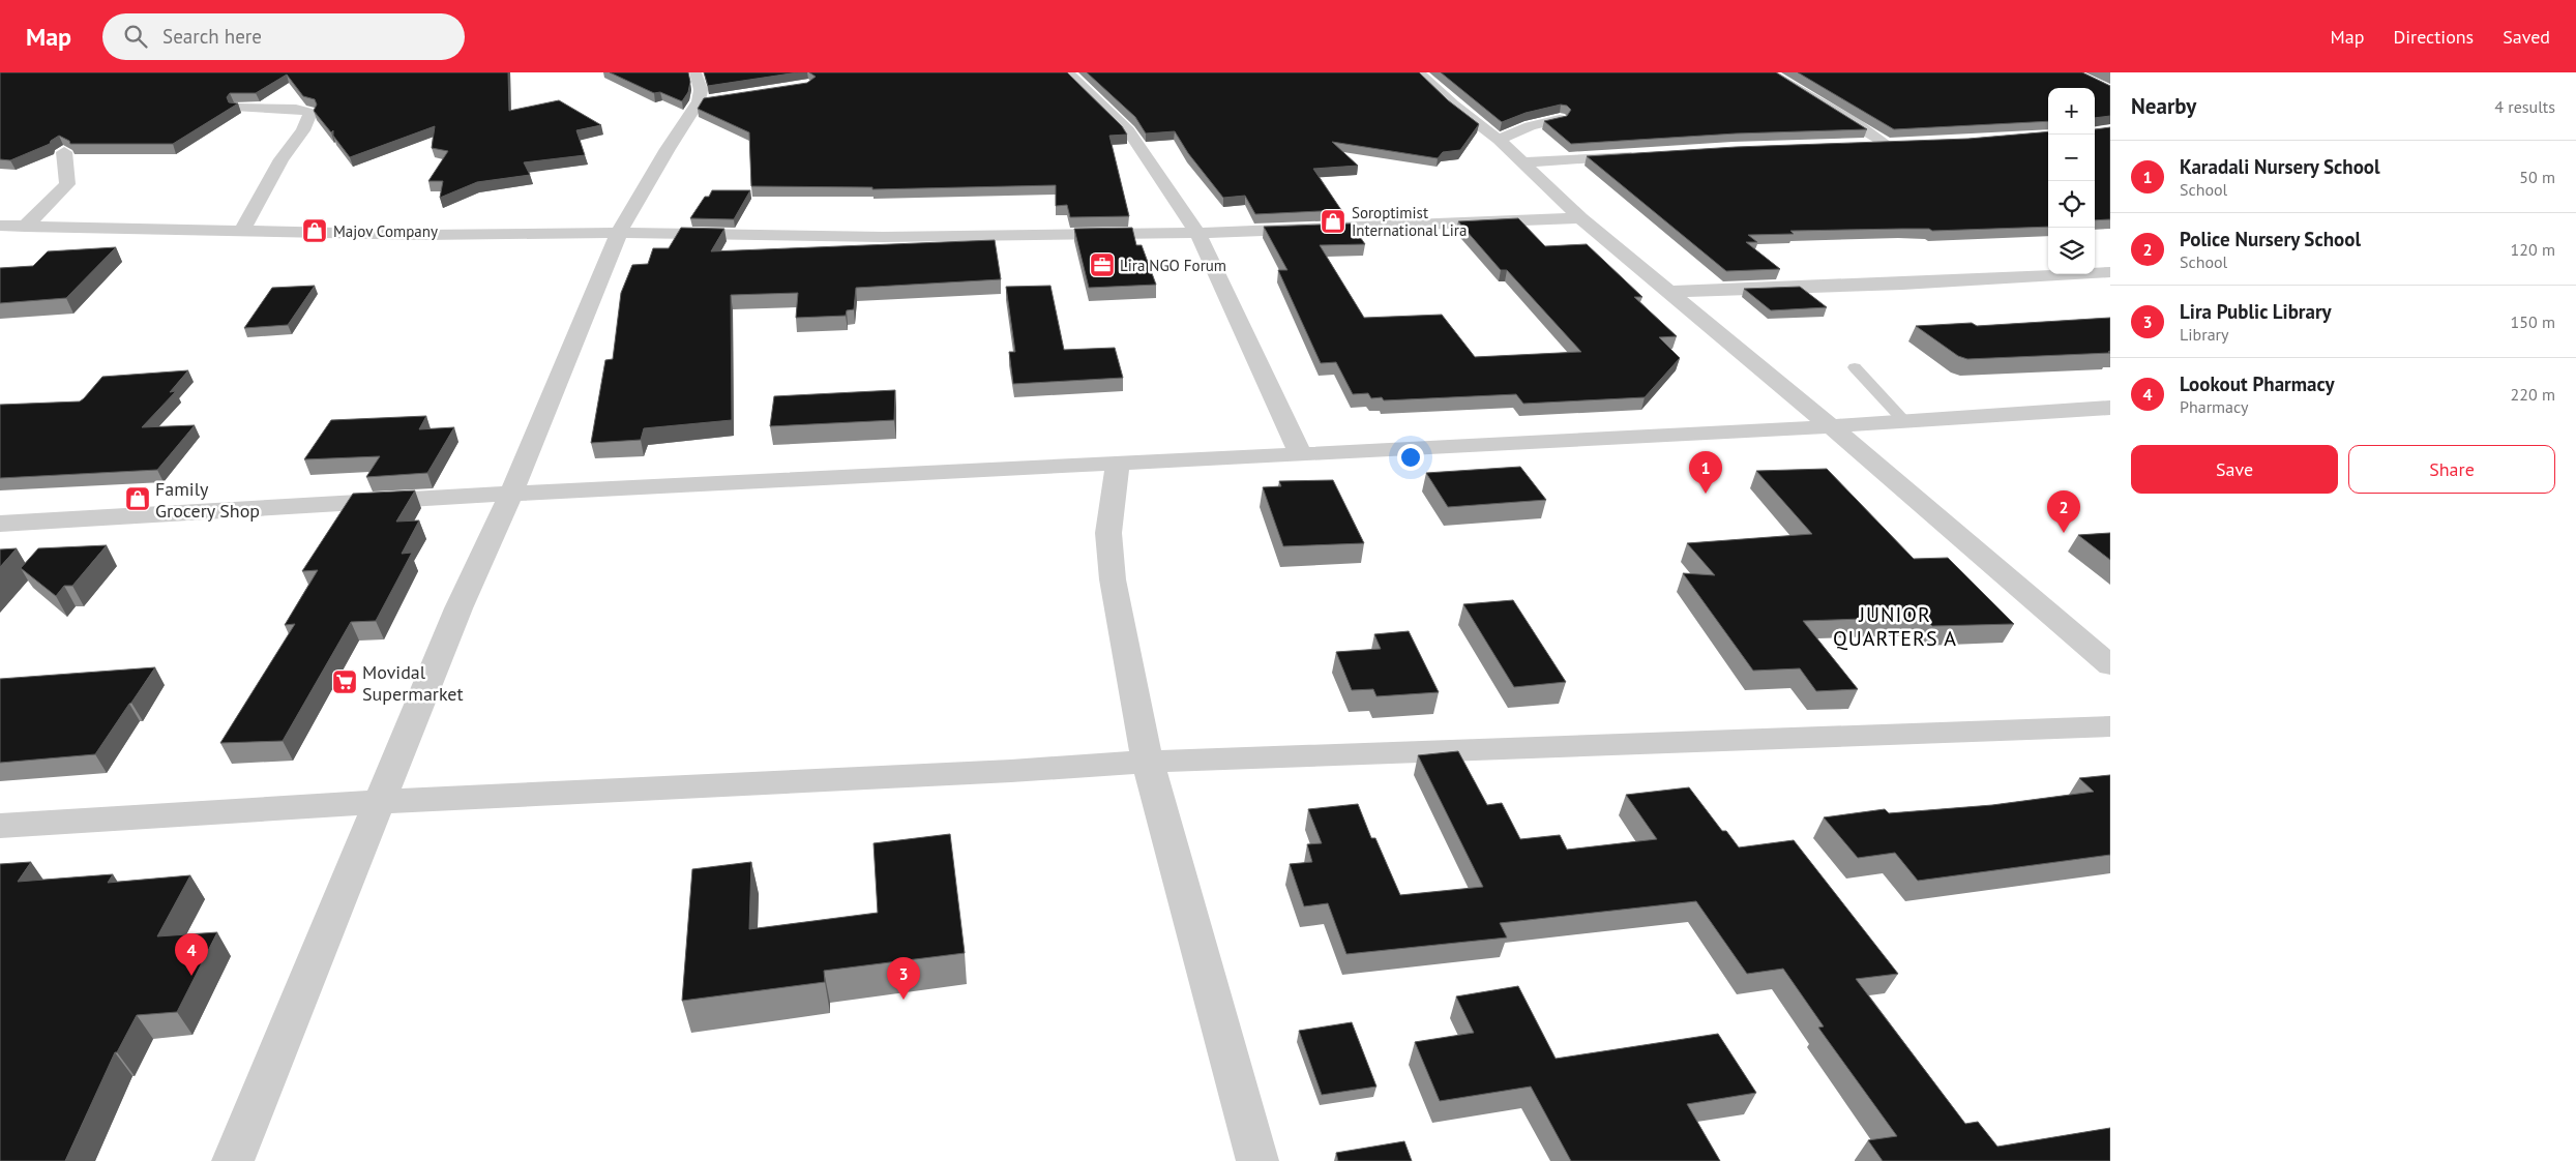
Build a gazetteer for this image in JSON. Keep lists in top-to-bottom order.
{
  "districts": ["JUNIOR QUARTERS A"],
  "places": {
    "shop": ["Soroptimist International Lira", "Majov Company", "Family Grocery Shop"],
    "office": ["Lira NGO Forum"],
    "supermarket": ["Movidal Supermarket"]
  },
  "page": {
    "header": "Map",
    "search": "Search here",
    "nav": ["Map", "Directions", "Saved"],
    "heading": ["Nearby", "4 results"],
    "map_buttons": ["+", "−"],
    "list": [
      {
        "mark": "1",
        "name": "Karadali Nursery School",
        "note": "School",
        "value": "50 m"
      },
      {
        "mark": "2",
        "name": "Police Nursery School",
        "note": "School",
        "value": "120 m"
      },
      {
        "mark": "3",
        "name": "Lira Public Library",
        "note": "Library",
        "value": "150 m"
      },
      {
        "mark": "4",
        "name": "Lookout Pharmacy",
        "note": "Pharmacy",
        "value": "220 m"
      }
    ],
    "buttons": ["Save", "Share"],
    "pins": [
      "1",
      "2",
      "4",
      "3"
    ]
  }
}
